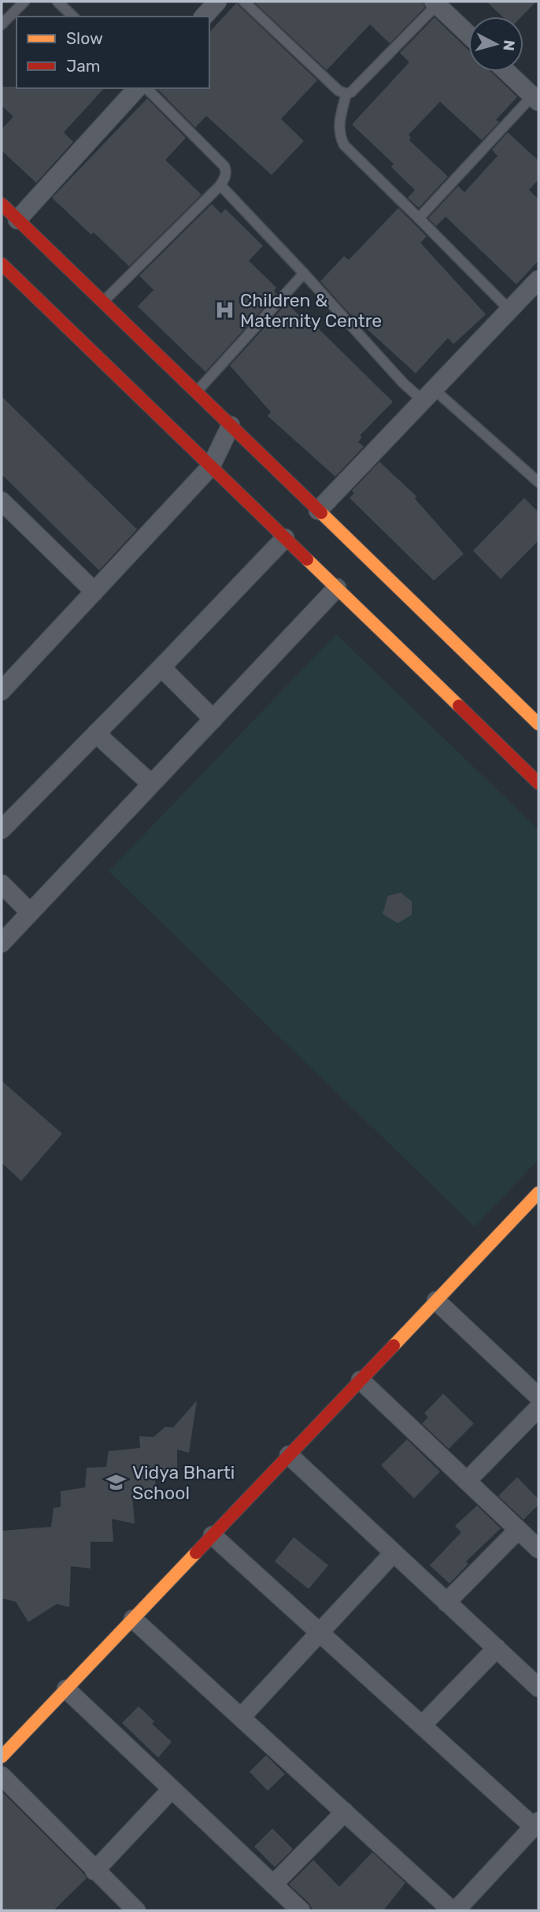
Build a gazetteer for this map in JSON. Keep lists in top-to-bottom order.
{
  "places": {
    "hospital": ["Children & Maternity Centre"],
    "school or university": ["Vidya Bharti School"]
  },
  "legend": ["Slow", "Jam"],
  "north": "right"
}
